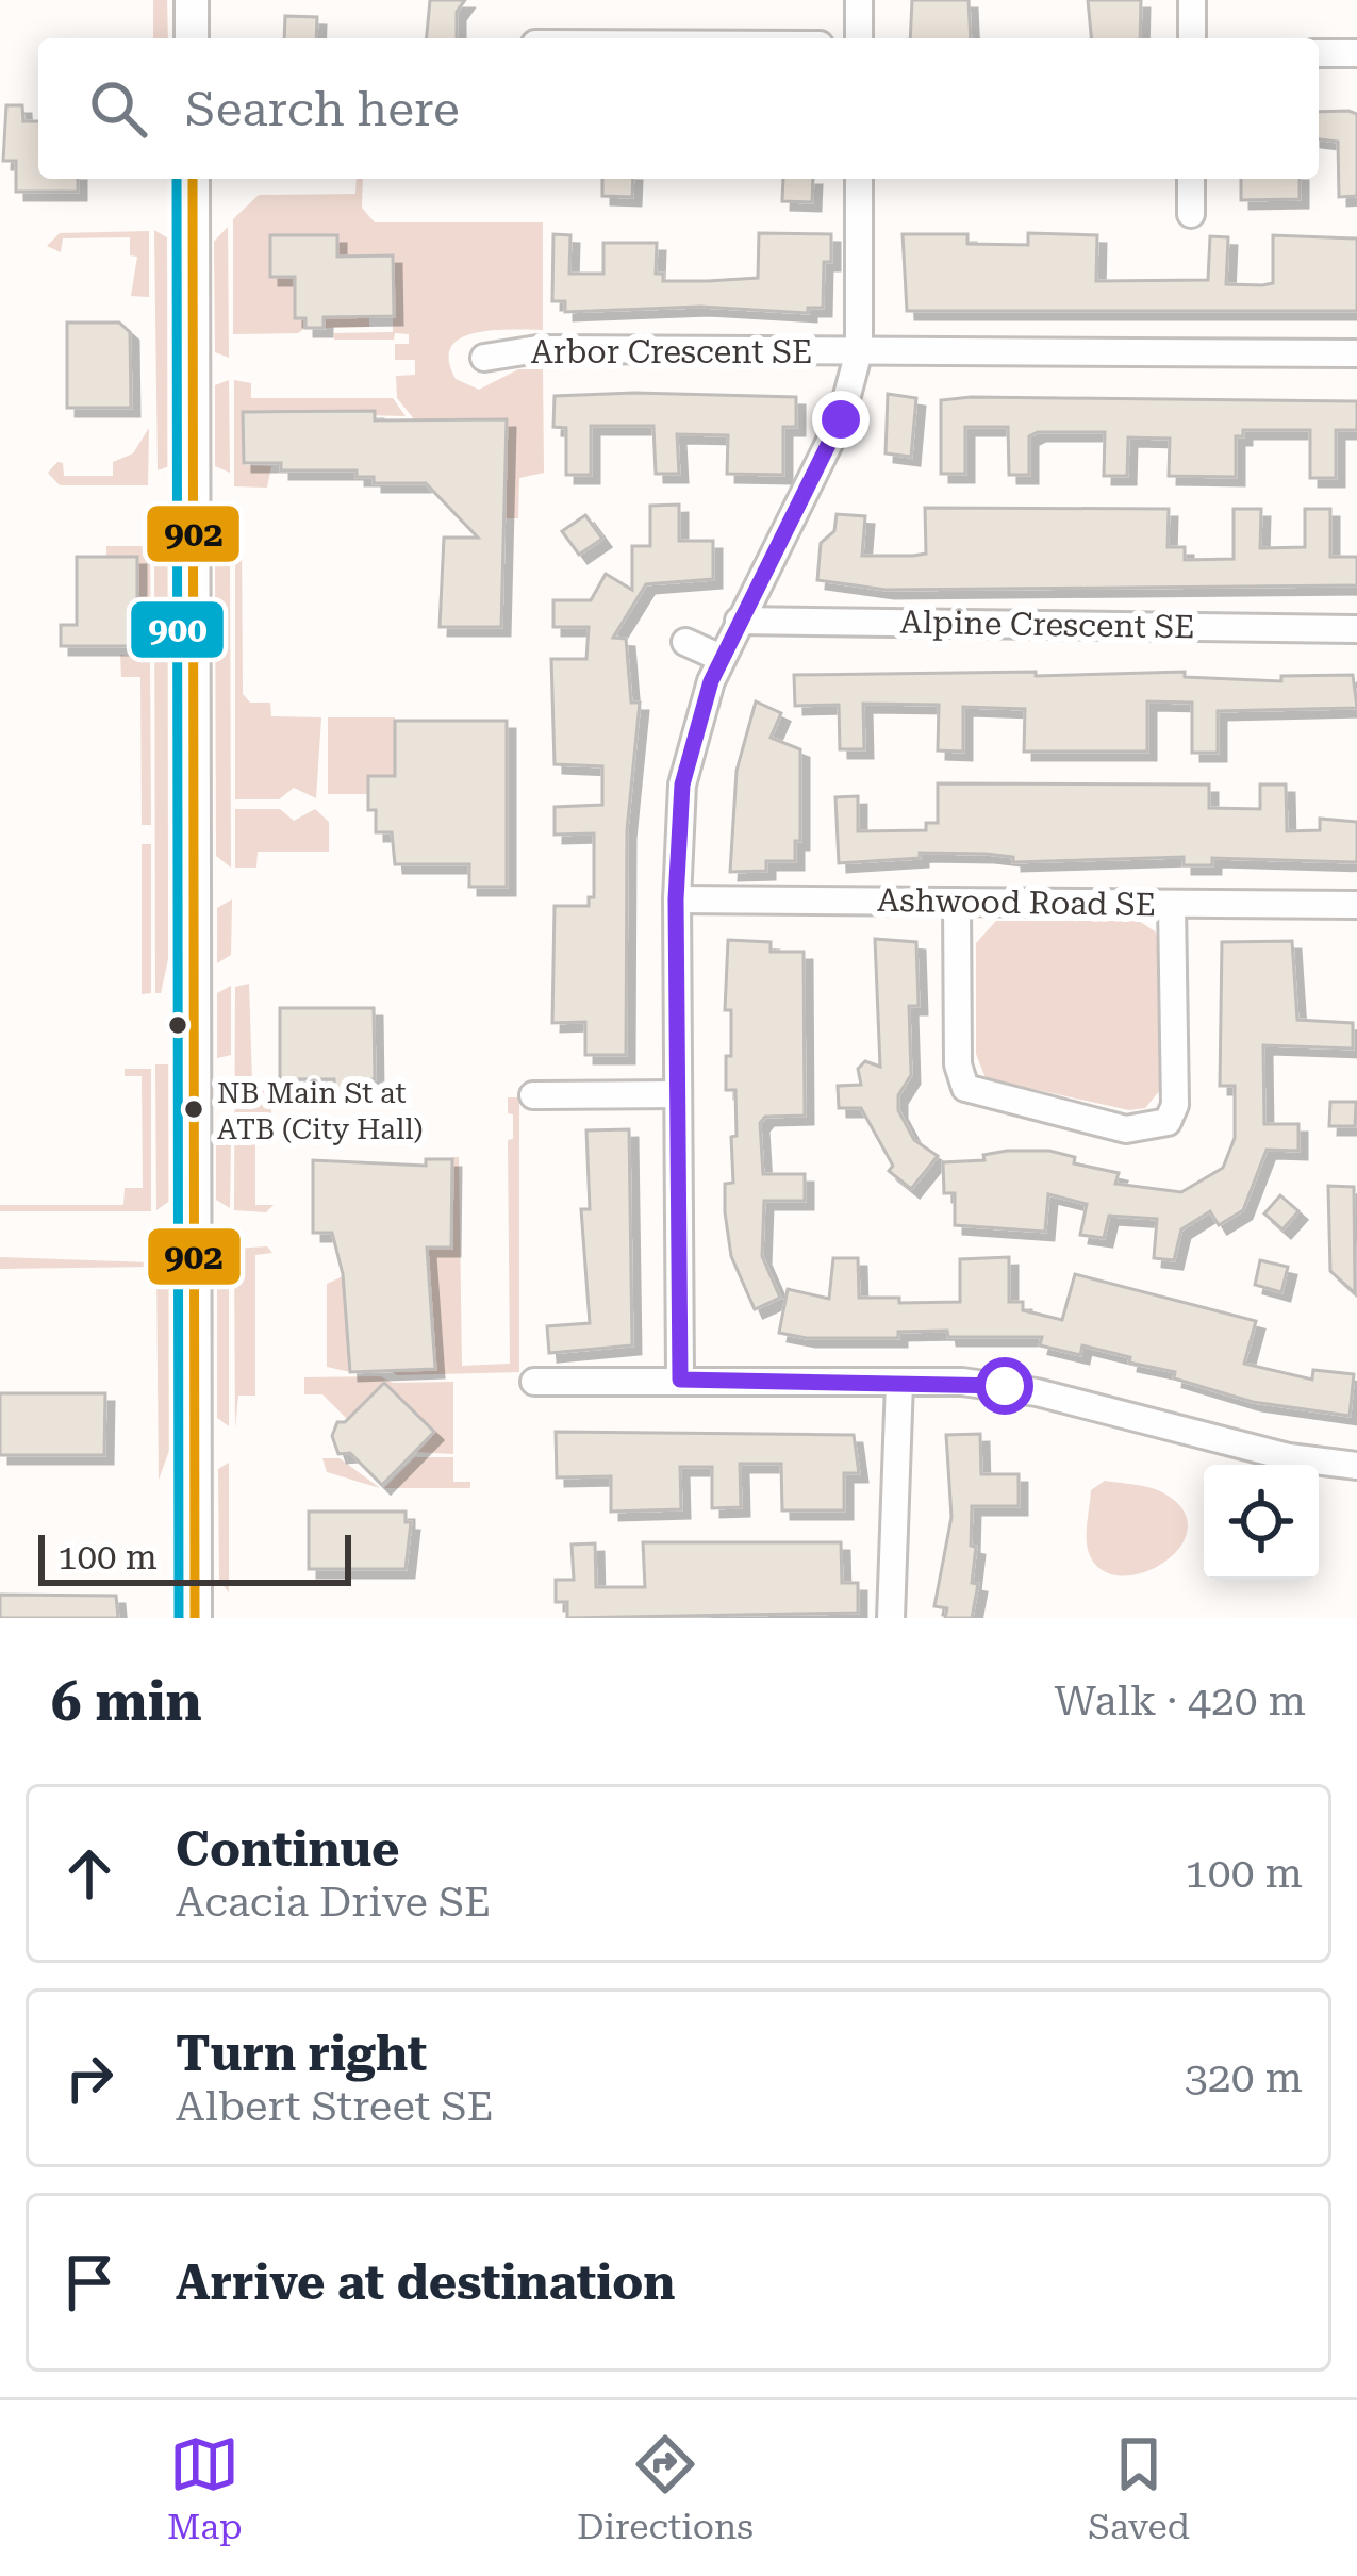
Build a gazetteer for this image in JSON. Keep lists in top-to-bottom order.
{
  "streets": {
    "street": ["Arbor Crescent SE", "Alpine Crescent SE", "Ashwood Road SE"]
  },
  "places": ["NB Main St at ATB (City Hall)"],
  "lines": ["transit line 902", "transit line 900"],
  "scale_bar": "100 m",
  "page": {
    "search": "Search here",
    "scale": "100 m",
    "heading": ["6 min", "Walk · 420 m"],
    "list": [
      ["Continue", "Acacia Drive SE", "100 m"],
      ["Turn right", "Albert Street SE", "320 m"],
      "Arrive at destination"
    ],
    "nav": ["Map", "Directions", "Saved"]
  }
}
